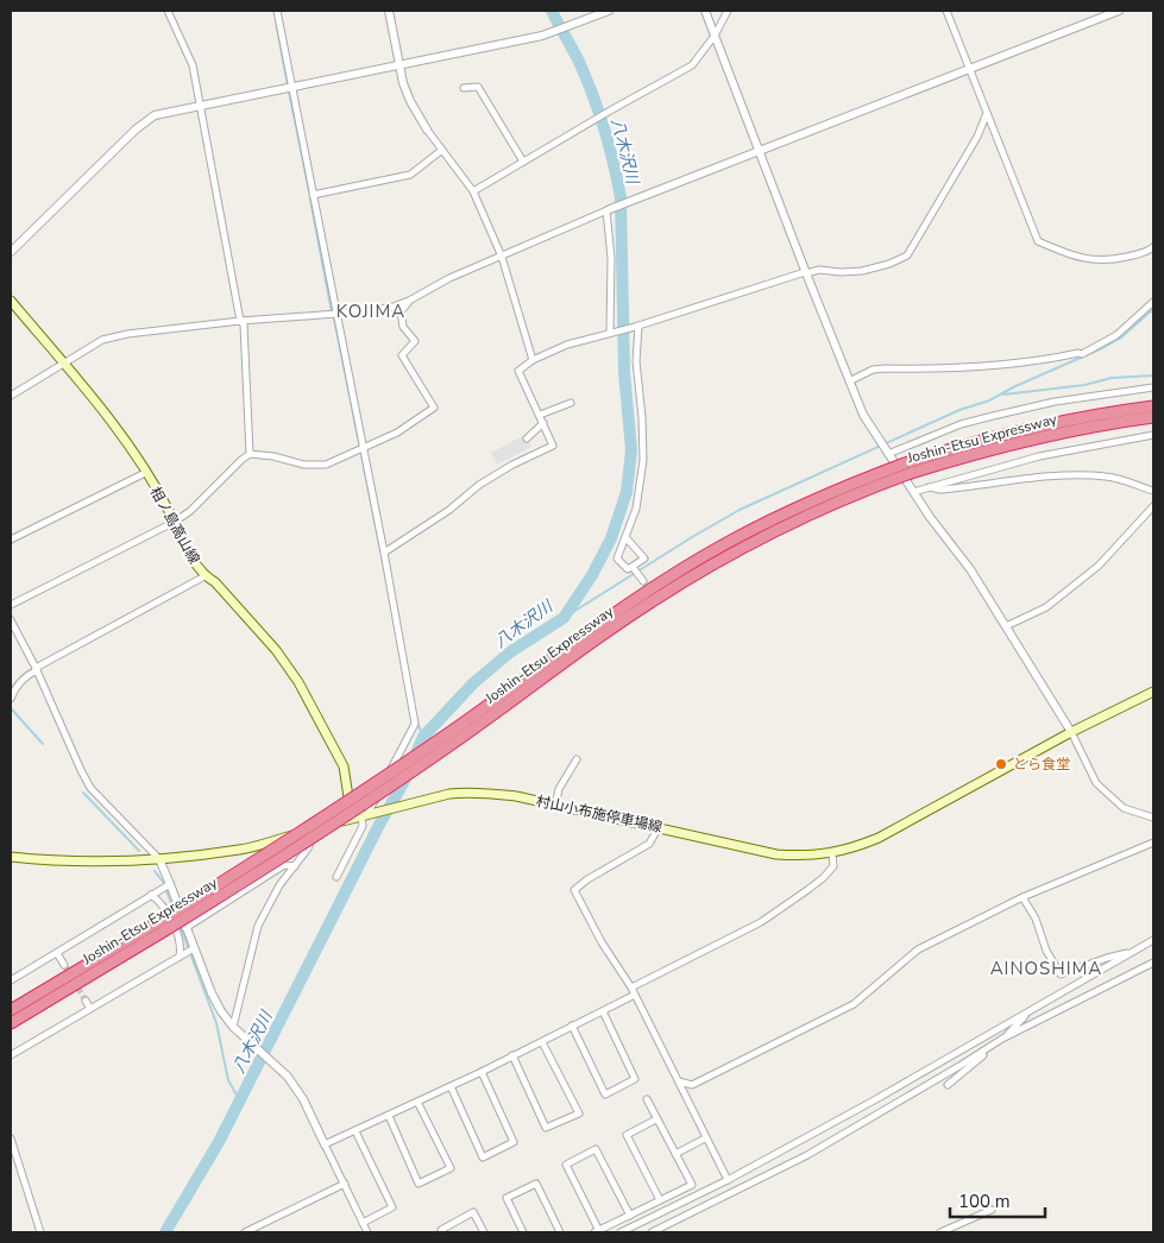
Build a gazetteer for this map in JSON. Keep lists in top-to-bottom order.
{
  "streets": {
    "highway": ["Joshin-Etsu Expressway"],
    "main road": ["相ノ島高山線", "村山小布施停車場線"]
  },
  "crossings": [
    ["相ノ島高山線", "村山小布施停車場線"]
  ],
  "districts": ["KOJIMA", "AINOSHIMA"],
  "water": ["八木沢川"],
  "places": ["とら食堂"],
  "scale_bar": "100 m"
}
